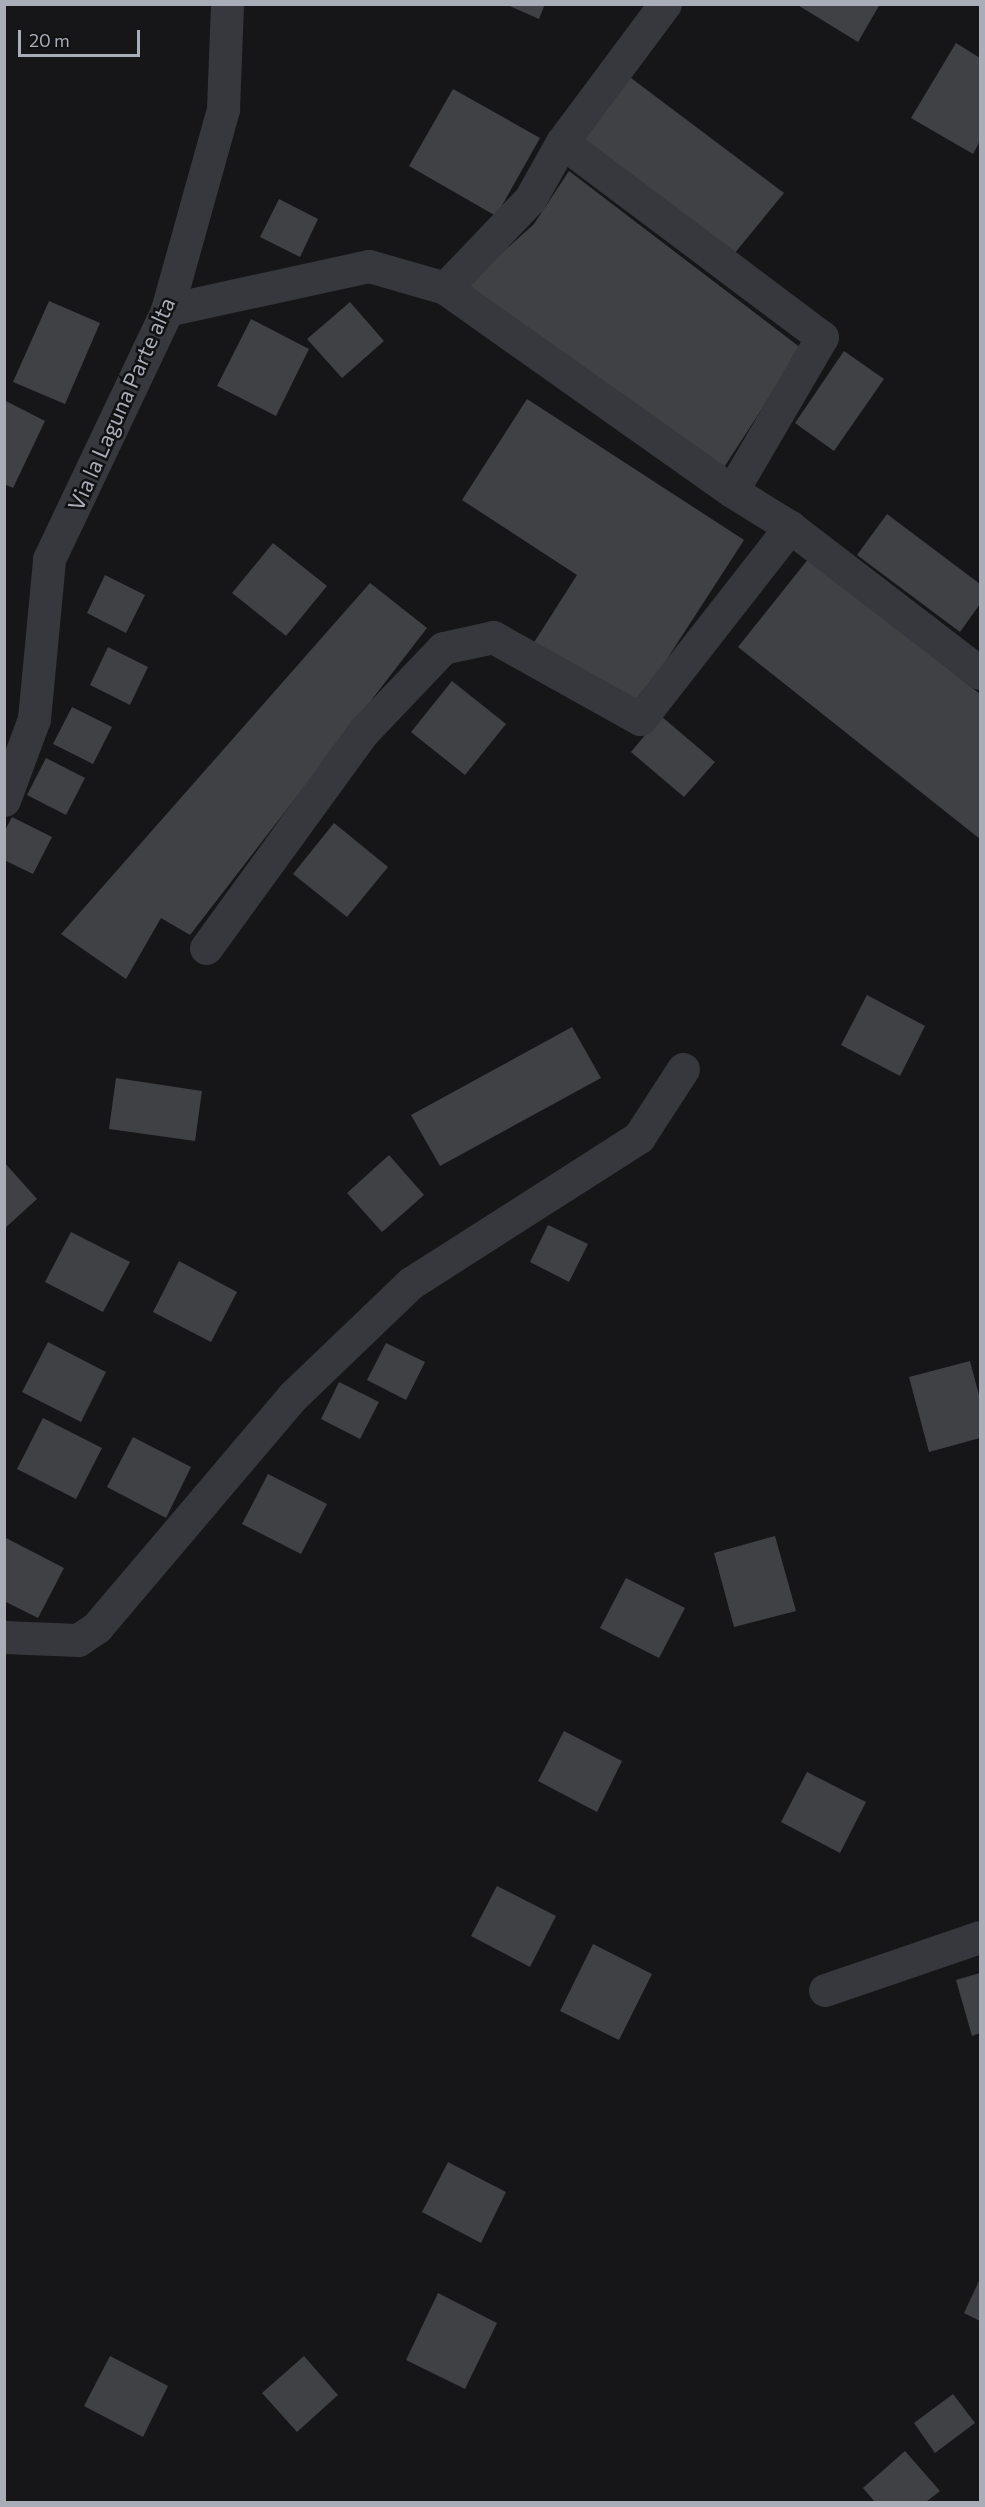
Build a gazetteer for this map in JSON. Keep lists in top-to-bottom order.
{
  "streets": {
    "street": ["Via la Laguna Parte alta"]
  },
  "scale_bar": "20 m"
}
